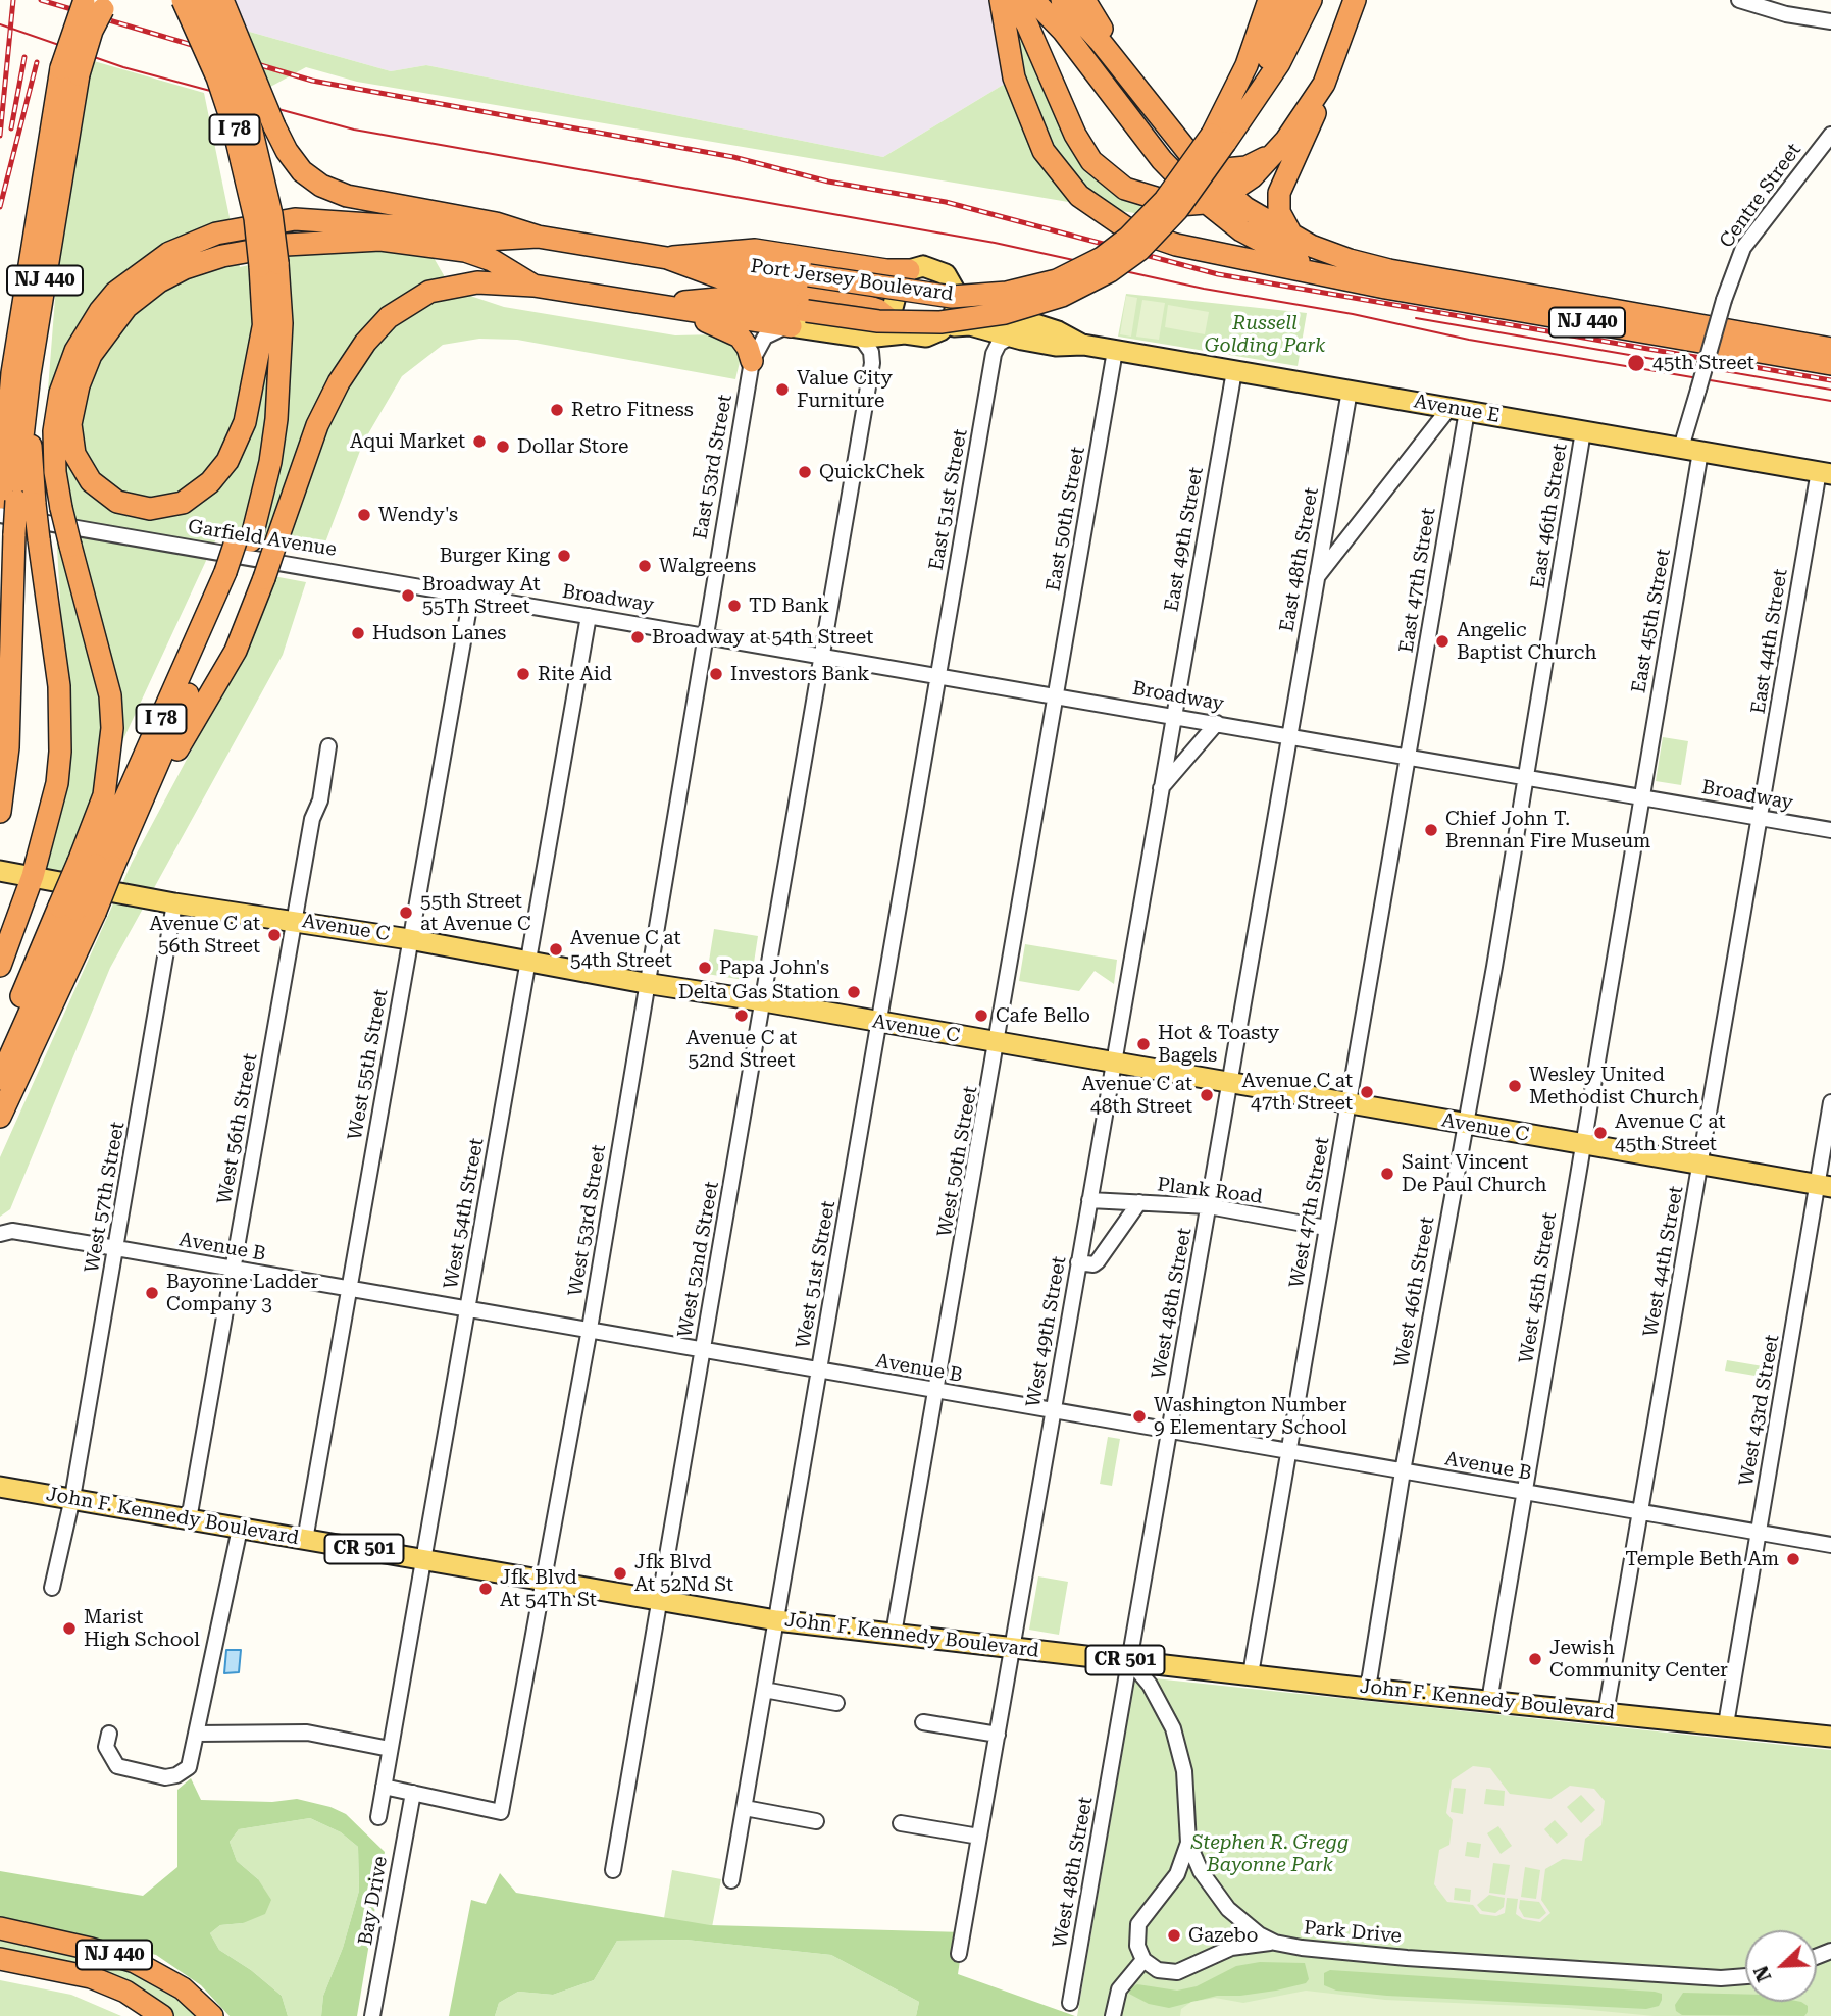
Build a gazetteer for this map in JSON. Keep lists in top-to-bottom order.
{
  "streets": {
    "highway": ["I 78", "NJ 440", "Port Jersey Boulevard"],
    "main road": [
      "Avenue E",
      "Avenue C",
      "John F. Kennedy Boulevard",
      "CR 501"
    ],
    "street": [
      "Centre Street",
      "East 53rd Street",
      "East 51st Street",
      "East 46th Street",
      "East 50th Street",
      "Garfield Avenue",
      "East 49th Street",
      "East 48th Street",
      "East 47th Street",
      "Broadway",
      "East 45th Street",
      "East 44th Street",
      "West 55th Street",
      "West 56th Street",
      "West 50th Street",
      "Plank Road",
      "West 57th Street",
      "West 47th Street",
      "West 54th Street",
      "West 53rd Street",
      "Avenue B",
      "West 52nd Street",
      "West 44th Street",
      "West 51st Street",
      "West 45th Street",
      "West 46th Street",
      "West 48th Street",
      "West 49th Street",
      "West 43rd Street",
      "Bay Drive",
      "Park Drive"
    ]
  },
  "crossings": [
    ["Centre Street", "Avenue E"],
    ["Centre Street", "East 45th Street"],
    ["NJ 440", "Garfield Avenue"],
    ["Avenue E", "East 51st Street"],
    ["Avenue E", "East 46th Street"],
    ["Avenue E", "East 50th Street"],
    ["Avenue E", "East 49th Street"],
    ["Avenue E", "East 48th Street"],
    ["Avenue E", "East 47th Street"],
    ["Avenue E", "East 45th Street"],
    ["Avenue E", "East 44th Street"],
    ["East 53rd Street", "Broadway"],
    ["East 53rd Street", "West 53rd Street"],
    ["East 51st Street", "Broadway"],
    ["East 51st Street", "West 51st Street"],
    ["East 46th Street", "Broadway"],
    ["East 46th Street", "West 46th Street"],
    ["East 50th Street", "Broadway"],
    ["East 50th Street", "West 50th Street"],
    ["Garfield Avenue", "Broadway"],
    ["Garfield Avenue", "West 55th Street"],
    ["East 49th Street", "Broadway"],
    ["East 49th Street", "West 49th Street"],
    ["East 48th Street", "Broadway"],
    ["East 48th Street", "West 48th Street"],
    ["East 47th Street", "Broadway"],
    ["East 47th Street", "West 47th Street"],
    ["Broadway", "East 45th Street"],
    ["Broadway", "East 44th Street"],
    ["Broadway", "West 50th Street"],
    ["Broadway", "West 47th Street"],
    ["Broadway", "West 54th Street"],
    ["Broadway", "West 53rd Street"],
    ["Broadway", "West 52nd Street"],
    ["Broadway", "West 44th Street"],
    ["Broadway", "West 51st Street"],
    ["Broadway", "West 45th Street"],
    ["Broadway", "West 46th Street"],
    ["Broadway", "West 48th Street"],
    ["Broadway", "West 49th Street"],
    ["East 45th Street", "West 45th Street"],
    ["East 44th Street", "West 44th Street"],
    ["Avenue C", "West 55th Street"],
    ["Avenue C", "West 56th Street"],
    ["Avenue C", "West 50th Street"],
    ["Avenue C", "West 57th Street"],
    ["Avenue C", "West 47th Street"],
    ["Avenue C", "West 54th Street"],
    ["Avenue C", "West 53rd Street"],
    ["Avenue C", "West 52nd Street"],
    ["Avenue C", "West 44th Street"],
    ["Avenue C", "West 51st Street"],
    ["Avenue C", "West 45th Street"],
    ["Avenue C", "West 46th Street"],
    ["Avenue C", "West 48th Street"],
    ["Avenue C", "West 49th Street"],
    ["Avenue C", "West 43rd Street"],
    ["West 55th Street", "Avenue B"],
    ["West 55th Street", "John F. Kennedy Boulevard"],
    ["West 56th Street", "Avenue B"],
    ["West 56th Street", "John F. Kennedy Boulevard"],
    ["West 50th Street", "Avenue B"],
    ["West 50th Street", "John F. Kennedy Boulevard"],
    ["Plank Road", "West 47th Street"],
    ["Plank Road", "West 48th Street"],
    ["Plank Road", "West 49th Street"],
    ["West 57th Street", "Avenue B"],
    ["West 57th Street", "John F. Kennedy Boulevard"],
    ["West 47th Street", "Avenue B"],
    ["West 47th Street", "John F. Kennedy Boulevard"],
    ["West 54th Street", "Avenue B"],
    ["West 54th Street", "John F. Kennedy Boulevard"],
    ["West 53rd Street", "Avenue B"],
    ["West 53rd Street", "John F. Kennedy Boulevard"],
    ["West 53rd Street", "Bay Drive"],
    ["Avenue B", "West 52nd Street"],
    ["Avenue B", "West 44th Street"],
    ["Avenue B", "West 51st Street"],
    ["Avenue B", "West 45th Street"],
    ["Avenue B", "West 46th Street"],
    ["Avenue B", "West 48th Street"],
    ["Avenue B", "West 49th Street"],
    ["Avenue B", "West 43rd Street"],
    ["West 52nd Street", "John F. Kennedy Boulevard"],
    ["West 44th Street", "John F. Kennedy Boulevard"],
    ["West 51st Street", "John F. Kennedy Boulevard"],
    ["West 45th Street", "John F. Kennedy Boulevard"],
    ["West 46th Street", "John F. Kennedy Boulevard"],
    ["West 48th Street", "John F. Kennedy Boulevard"],
    ["West 48th Street", "Park Drive"],
    ["West 49th Street", "John F. Kennedy Boulevard"],
    ["West 43rd Street", "John F. Kennedy Boulevard"],
    ["John F. Kennedy Boulevard", "Park Drive"]
  ],
  "parks": ["Russell Golding Park", "Stephen R. Gregg Bayonne Park"],
  "places": [
    "45th Street",
    "Value City Furniture",
    "Retro Fitness",
    "Aqui Market",
    "Dollar Store",
    "QuickChek",
    "Wendy's",
    "Burger King",
    "Walgreens",
    "Broadway At 55Th Street",
    "TD Bank",
    "Hudson Lanes",
    "Broadway at 54th Street",
    "Angelic Baptist Church",
    "Rite Aid",
    "Investors Bank",
    "Chief John T. Brennan Fire Museum",
    "55th Street at Avenue C",
    "Avenue C at 56th Street",
    "Avenue C at 54th Street",
    "Papa John's",
    "Delta Gas Station",
    "Avenue C at 52nd Street",
    "Cafe Bello",
    "Hot & Toasty Bagels",
    "Wesley United Methodist Church",
    "Avenue C at 47th Street",
    "Avenue C at 48th Street",
    "Avenue C at 45th Street",
    "Saint Vincent De Paul Church",
    "Bayonne Ladder Company 3",
    "Washington Number 9 Elementary School",
    "Temple Beth Am",
    "Jfk Blvd At 52Nd St",
    "Jfk Blvd At 54Th St",
    "Marist High School",
    "Jewish Community Center",
    "Gazebo"
  ],
  "north": "bottom left"
}
